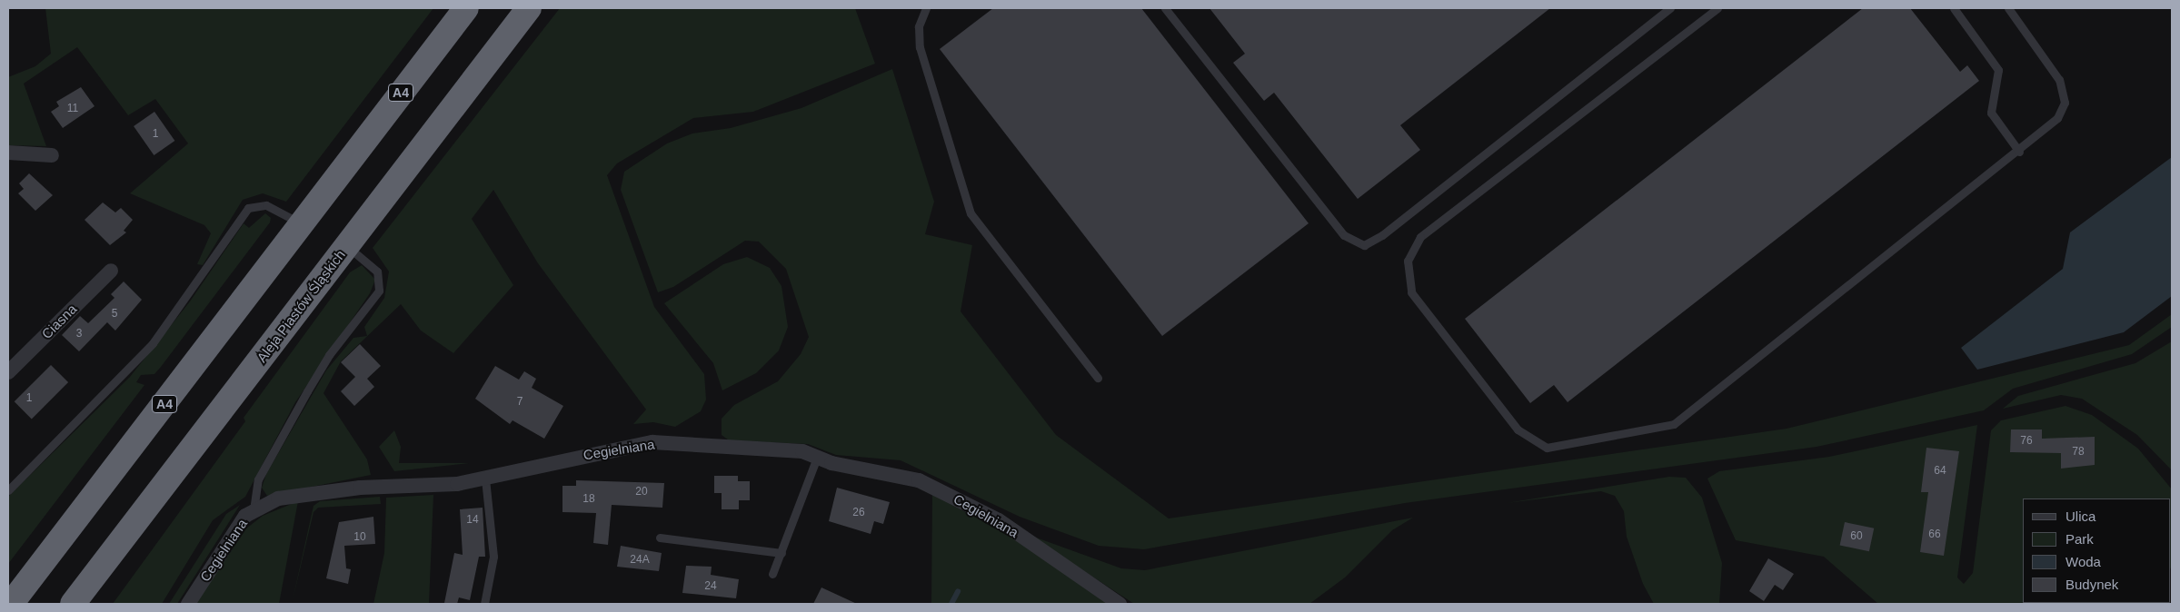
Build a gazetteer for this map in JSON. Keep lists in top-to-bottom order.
{
  "streets": {
    "highway": ["A4", "Aleja Piastów Śląskich"],
    "street": ["Ciasna", "Cegielniana"]
  },
  "house_numbers": [
    "11",
    "1",
    "5",
    "3",
    "1",
    "7",
    "76",
    "78",
    "64",
    "20",
    "18",
    "26",
    "14",
    "66",
    "60",
    "10",
    "24A",
    "24"
  ],
  "legend": [
    "Ulica",
    "Park",
    "Woda",
    "Budynek"
  ]
}
